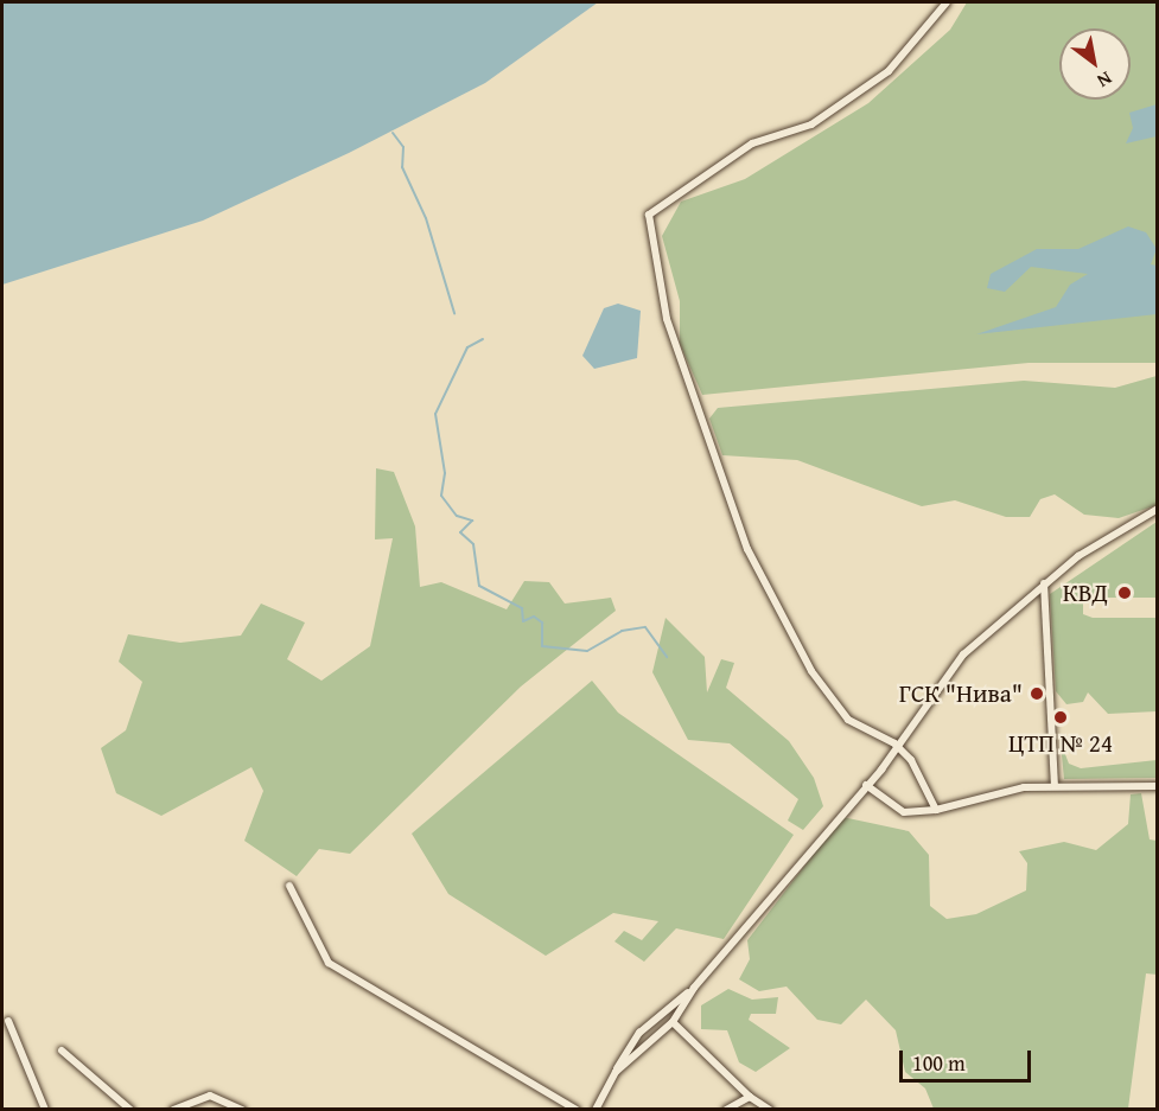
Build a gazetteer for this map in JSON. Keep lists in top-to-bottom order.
{
  "places": ["КВД", "ГСК \"Нива\"", "ЦТП № 24"],
  "scale_bar": "100 m",
  "north": "bottom right"
}
